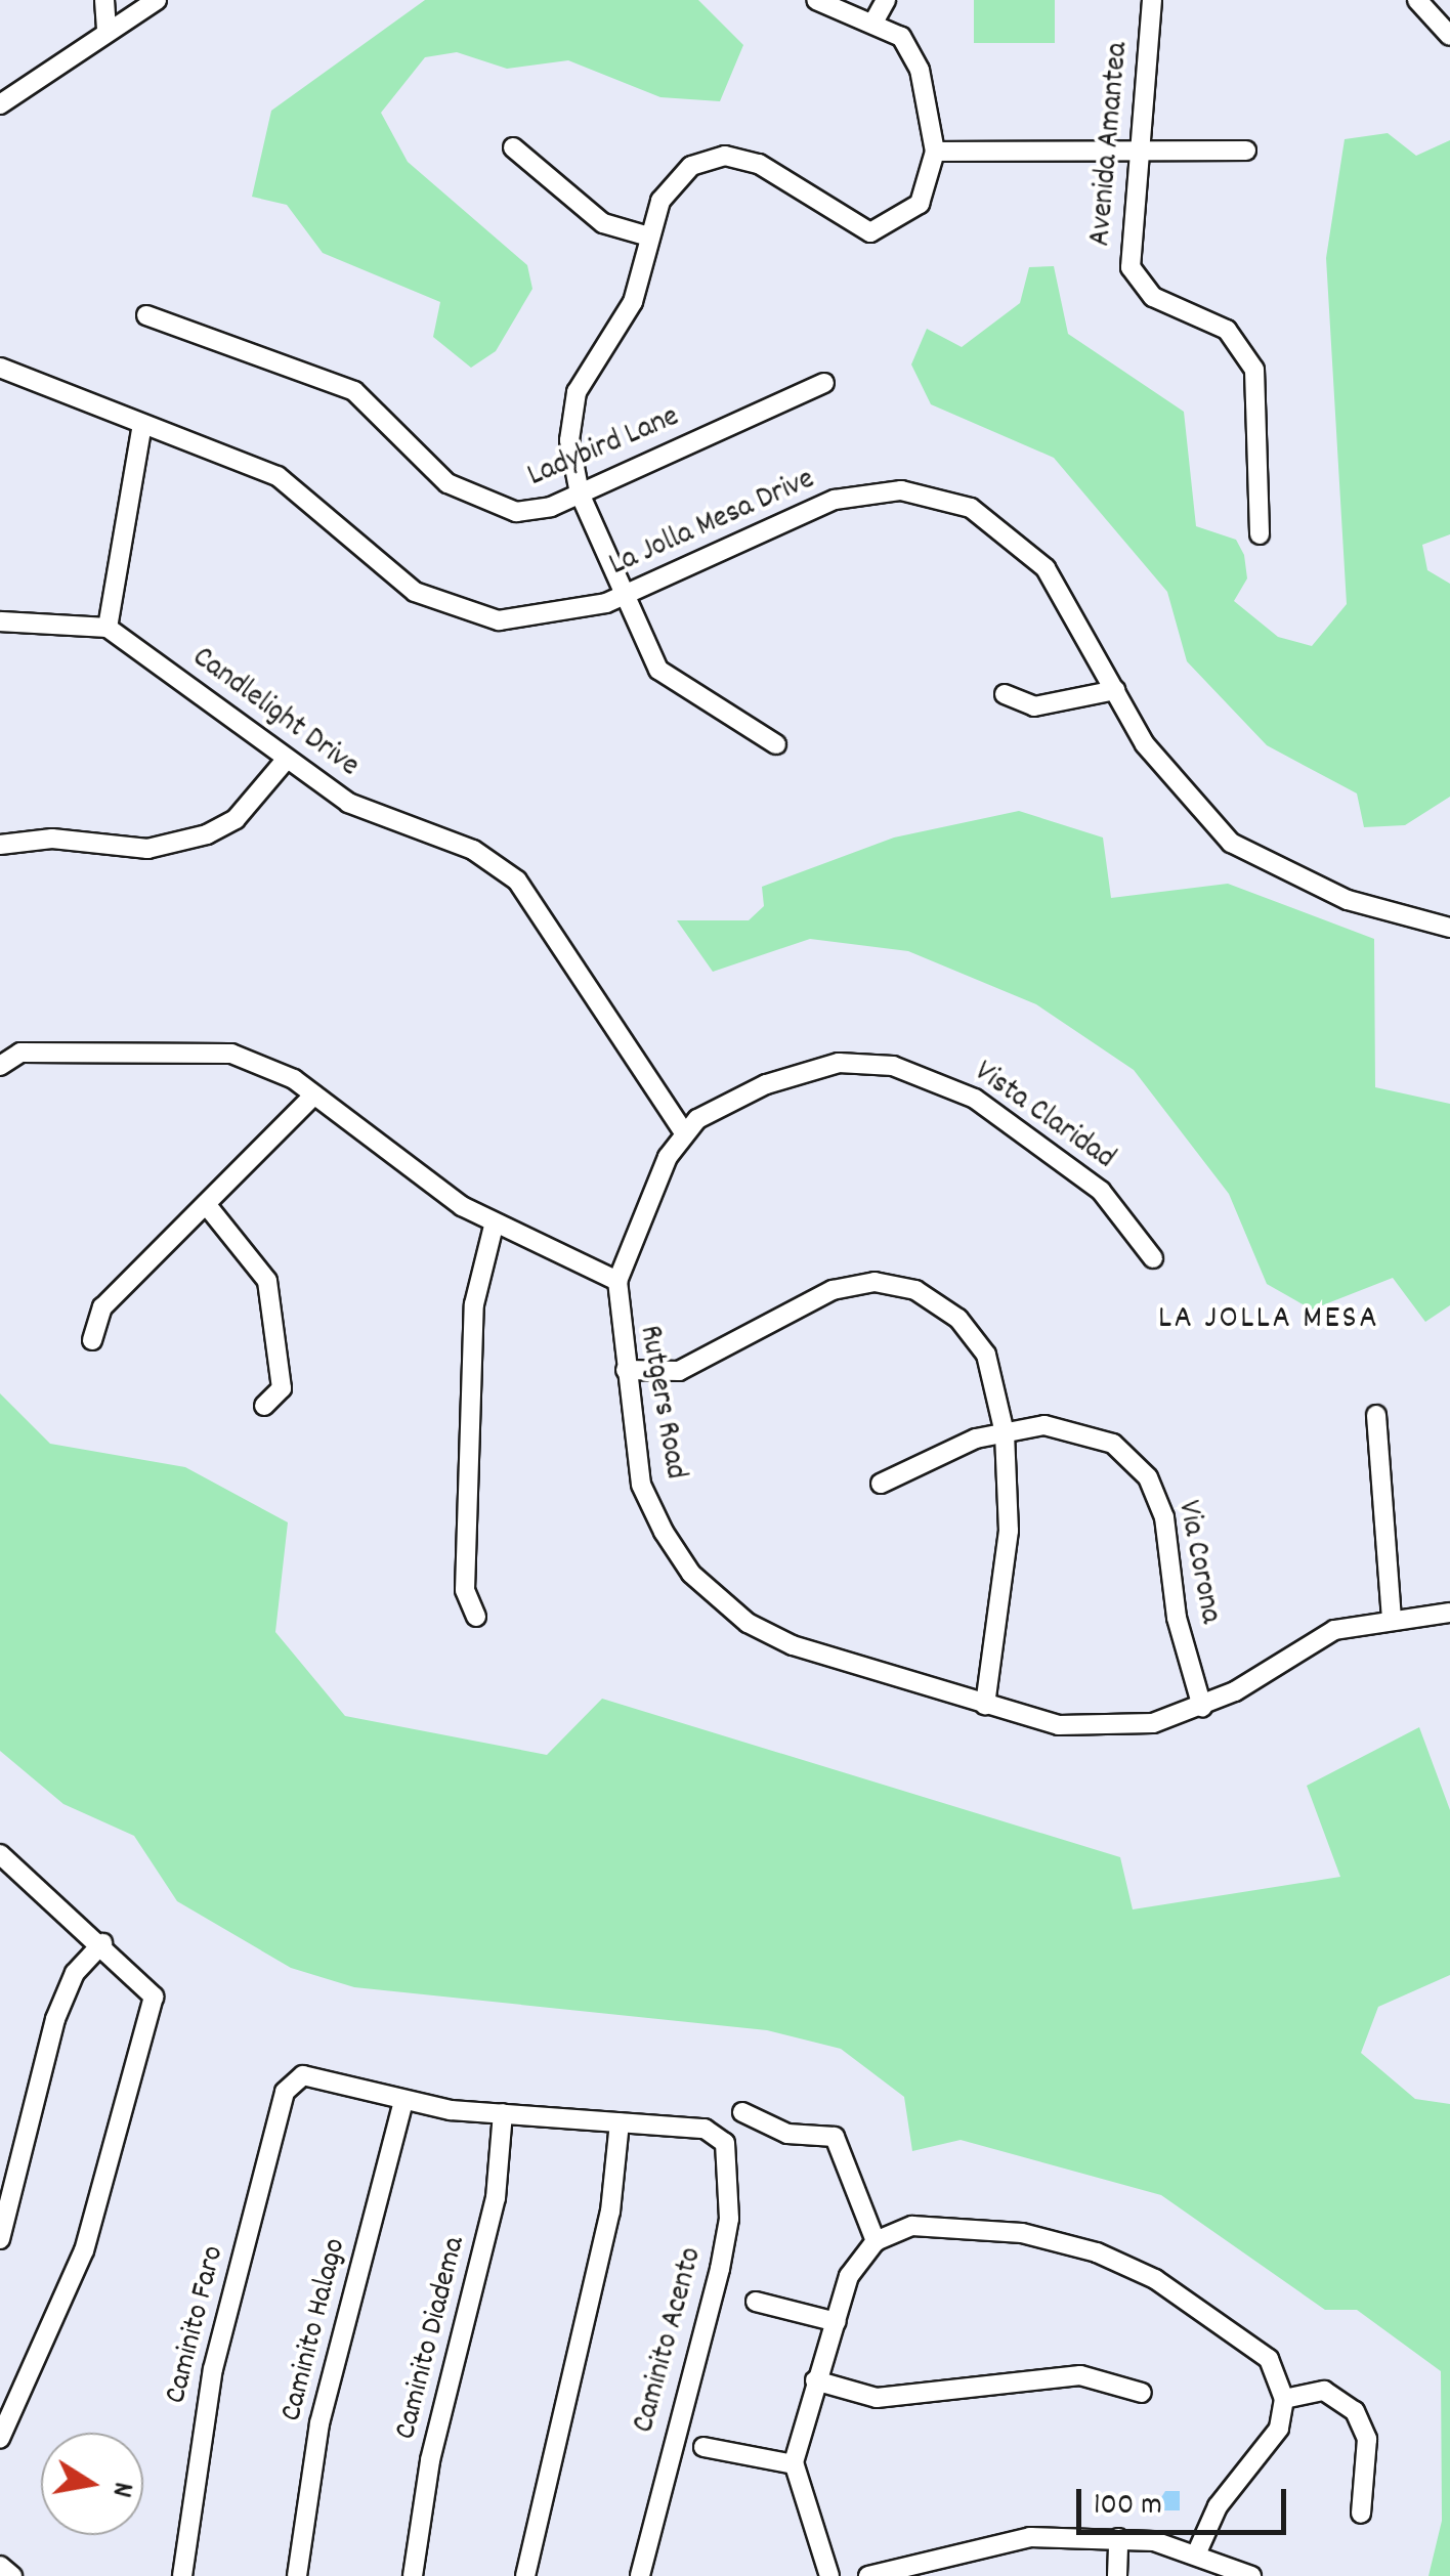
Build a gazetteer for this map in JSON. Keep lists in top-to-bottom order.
{
  "streets": {
    "street": [
      "Avenida Amantea",
      "Ladybird Lane",
      "La Jolla Mesa Drive",
      "Candlelight Drive",
      "Vista Claridad",
      "Rutgers Road",
      "Via Corona",
      "Caminito Faro",
      "Caminito Halago",
      "Caminito Diadema",
      "Caminito Acento"
    ]
  },
  "crossings": [
    ["Candlelight Drive", "Vista Claridad"],
    ["Rutgers Road", "Via Corona"],
    ["Caminito Faro", "Caminito Halago"]
  ],
  "districts": ["LA JOLLA MESA"],
  "scale_bar": "100 m",
  "north": "right"
}
